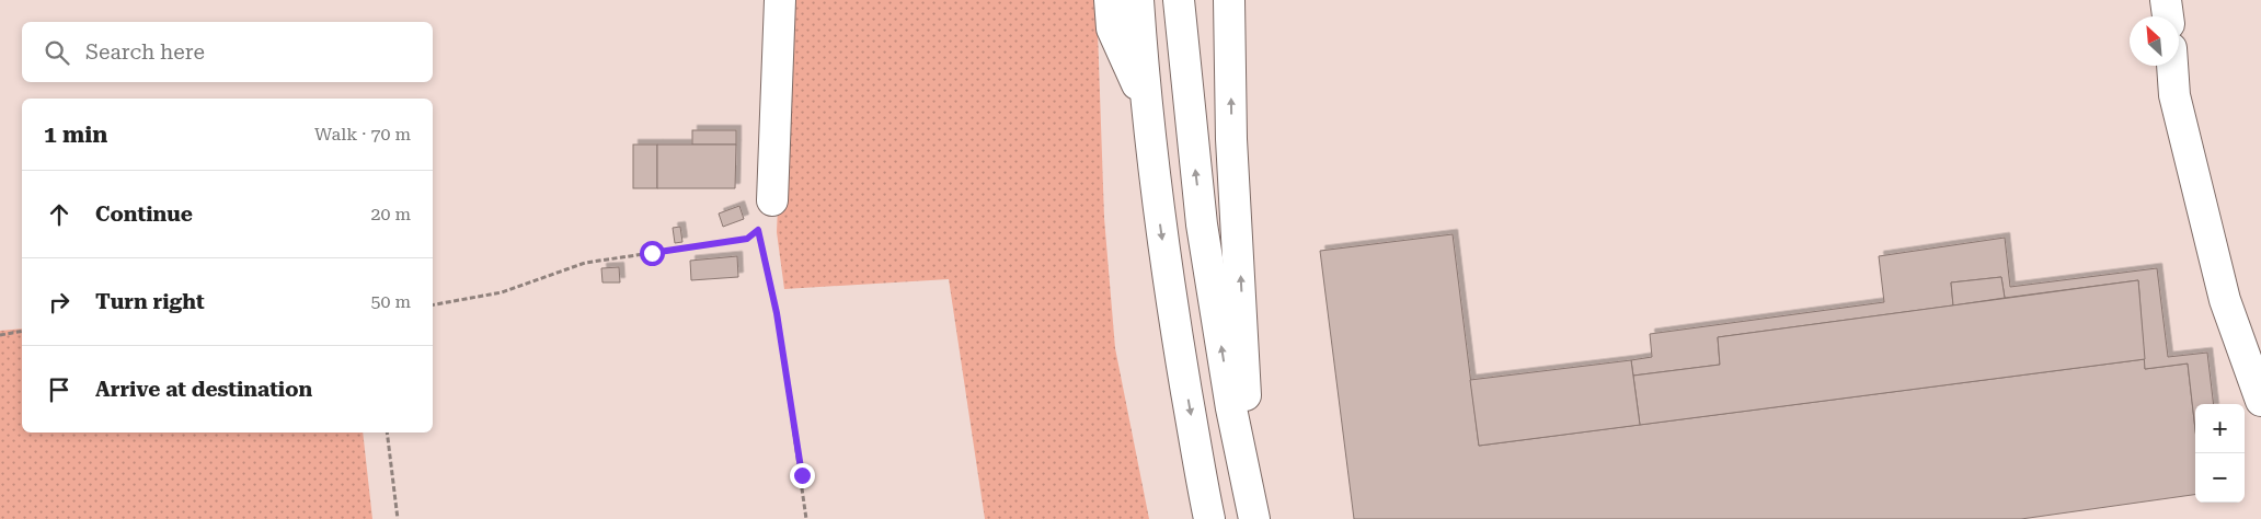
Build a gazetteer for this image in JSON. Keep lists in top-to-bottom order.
{
  "north": "top left",
  "page": {
    "search": "Search here",
    "heading": ["1 min", "Walk · 70 m"],
    "list": [
      ["Continue", "20 m"],
      ["Turn right", "50 m"],
      "Arrive at destination"
    ],
    "map_buttons": ["+", "−"]
  }
}
